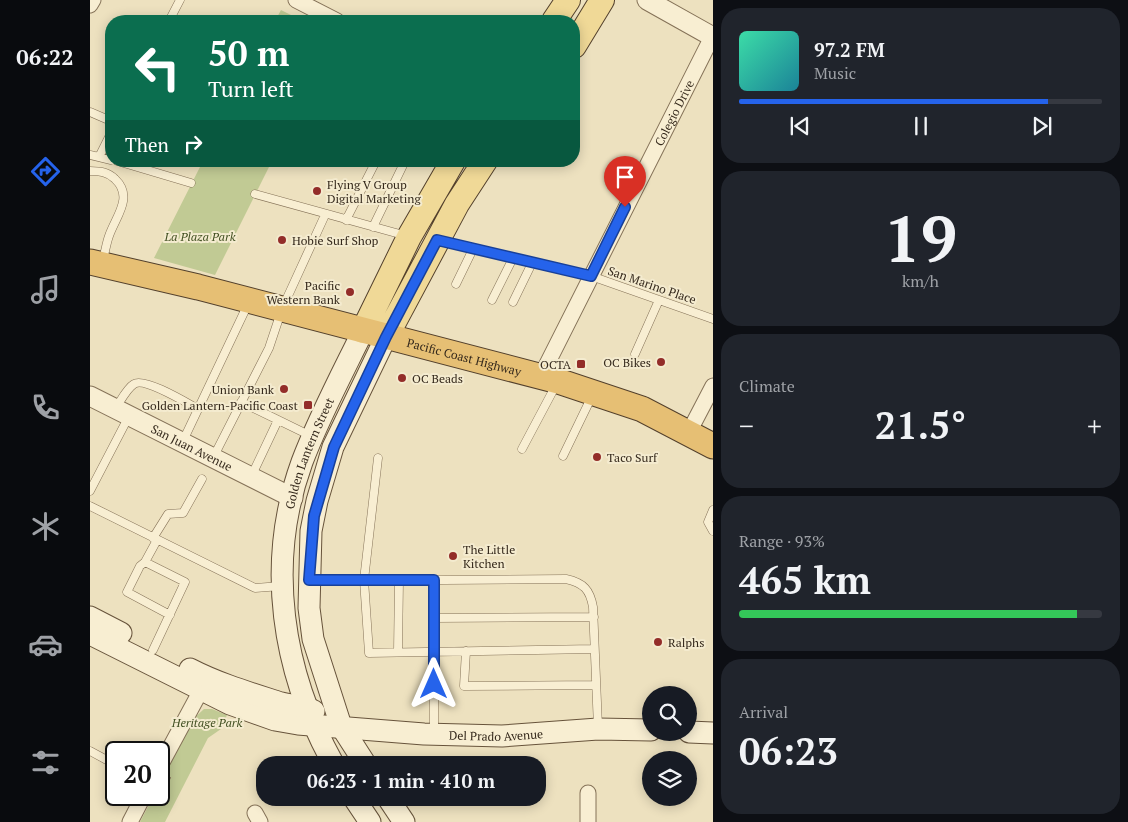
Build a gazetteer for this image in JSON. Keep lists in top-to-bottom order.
{
  "streets": {
    "highway": ["Pacific Coast Highway"],
    "main road": ["Golden Lantern Street", "Del Prado Avenue"],
    "street": ["Colegio Drive", "San Juan Avenue"],
    "lane": ["San Marino Place"]
  },
  "crossings": [
    ["Colegio Drive", "San Marino Place"],
    ["Colegio Drive", "Pacific Coast Highway"],
    ["San Marino Place", "Golden Lantern Street"],
    ["Pacific Coast Highway", "Golden Lantern Street"],
    ["San Juan Avenue", "Golden Lantern Street"],
    ["Golden Lantern Street", "Del Prado Avenue"]
  ],
  "parks": ["La Plaza Park", "Heritage Park"],
  "places": {
    "other": [
      "Flying V Group Digital Marketing",
      "Hobie Surf Shop",
      "Pacific Western Bank",
      "OC Bikes",
      "OC Beads",
      "Union Bank",
      "Taco Surf",
      "The Little Kitchen",
      "Ralphs"
    ],
    "transit": ["OCTA", "Golden Lantern-Pacific Coast"]
  },
  "page": {
    "tabs": "06:22",
    "turn": ["50 m", "Turn left"],
    "song": ["97.2 FM", "Music"],
    "then": "Then",
    "tile": [
      ["19", "km/h"],
      "Climate",
      ["Range · 93%", "465 km"],
      ["Arrival", "06:23"]
    ],
    "heat": ["−", "21.5°", "+"],
    "limit": "20",
    "trip": "06:23 · 1 min · 410 m"
  }
}
